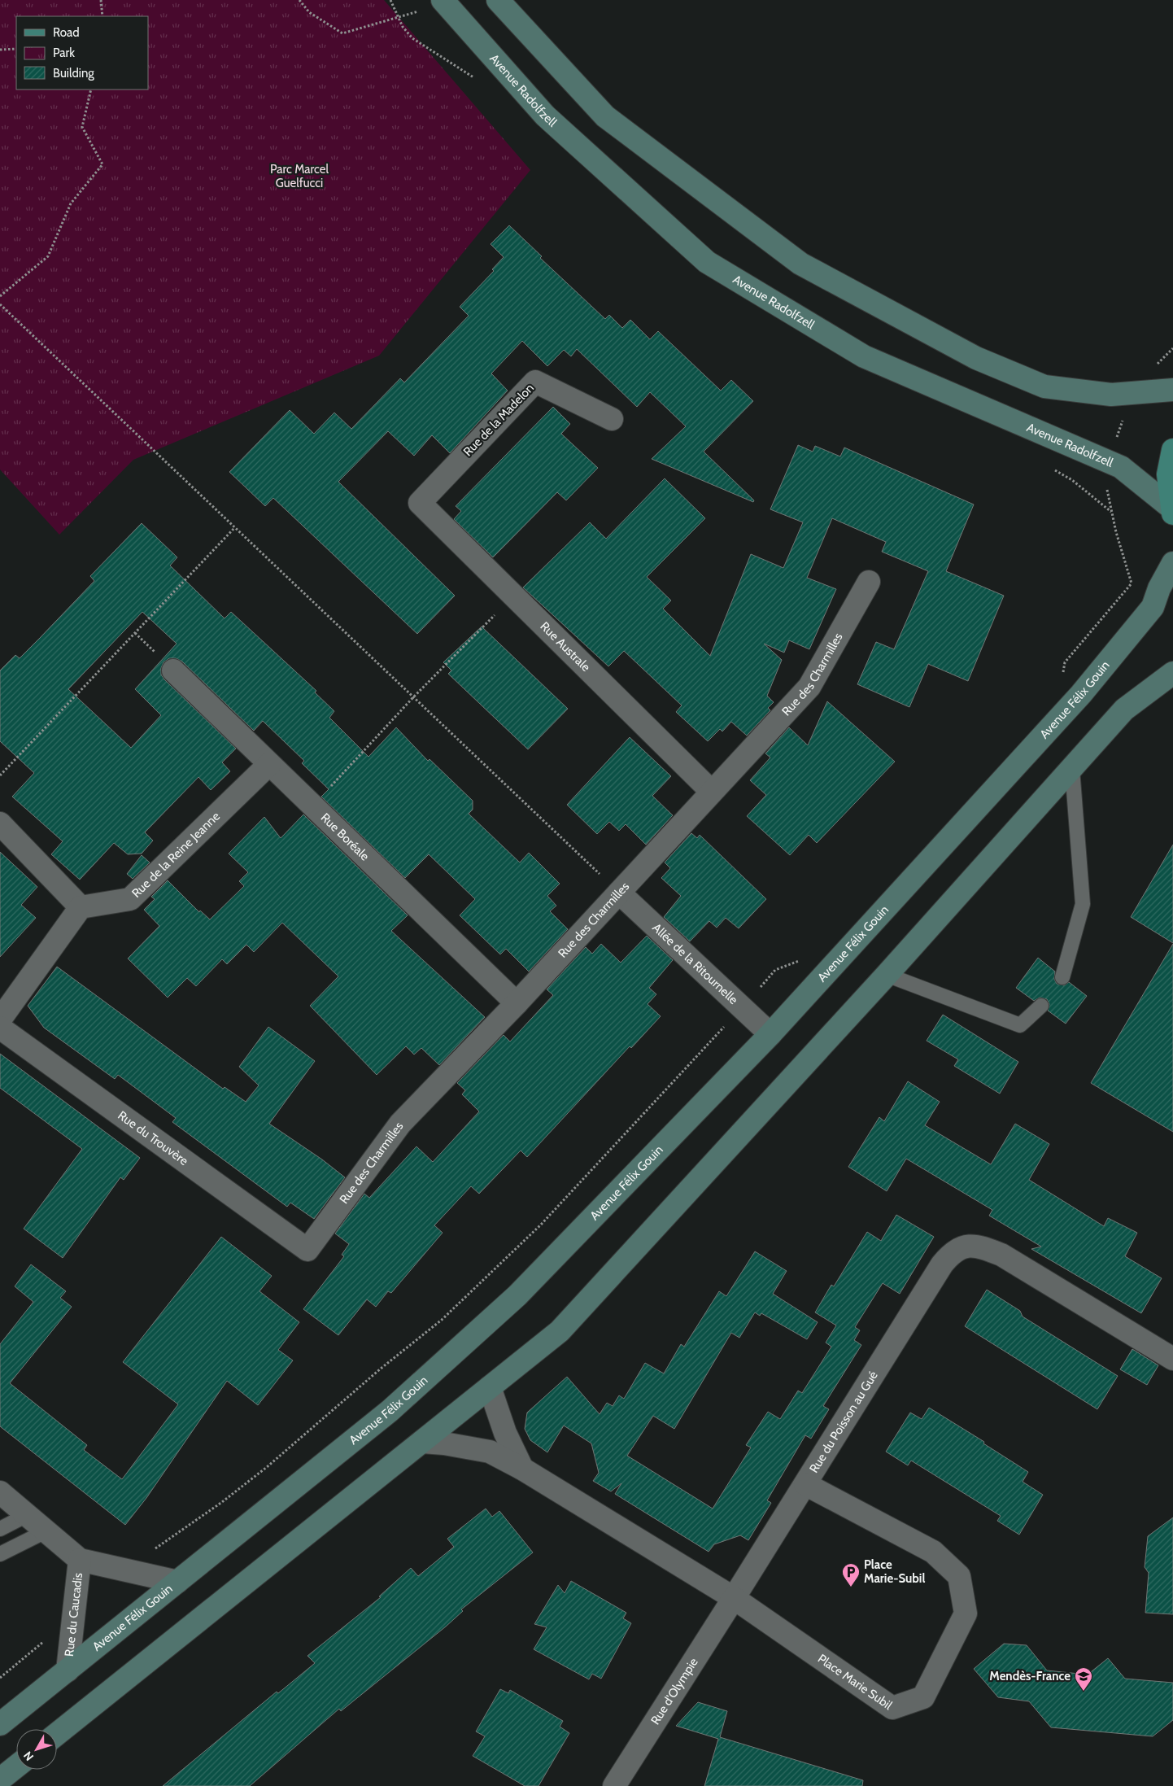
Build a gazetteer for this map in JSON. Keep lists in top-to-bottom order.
{
  "streets": {
    "main road": ["Avenue Radolfzell", "Avenue Félix Gouin"],
    "street": [
      "Rue de la Madelon",
      "Rue Australe",
      "Rue des Charmilles",
      "Rue Boréale",
      "Rue de la Reine Jeanne",
      "Allée de la Ritournelle",
      "Rue du Trouvère",
      "Rue du Poisson au Gué",
      "Rue du Caucadis",
      "Place Marie Subil",
      "Rue d'Olympie"
    ]
  },
  "crossings": [
    ["Rue de la Madelon", "Rue Australe"],
    ["Rue Australe", "Rue des Charmilles"],
    ["Rue des Charmilles", "Rue Boréale"],
    ["Rue des Charmilles", "Allée de la Ritournelle"],
    ["Rue des Charmilles", "Rue du Trouvère"],
    ["Avenue Félix Gouin", "Allée de la Ritournelle"],
    ["Avenue Félix Gouin", "Rue du Caucadis"],
    ["Rue Boréale", "Rue de la Reine Jeanne"],
    ["Rue du Poisson au Gué", "Place Marie Subil"],
    ["Rue du Poisson au Gué", "Rue d'Olympie"],
    ["Place Marie Subil", "Rue d'Olympie"]
  ],
  "parks": ["Parc Marcel Guelfucci"],
  "places": {
    "parking": ["Place Marie-Subil"],
    "school or university": ["Mendès-France"]
  },
  "legend": ["Road", "Park", "Building"],
  "north": "bottom left"
}
